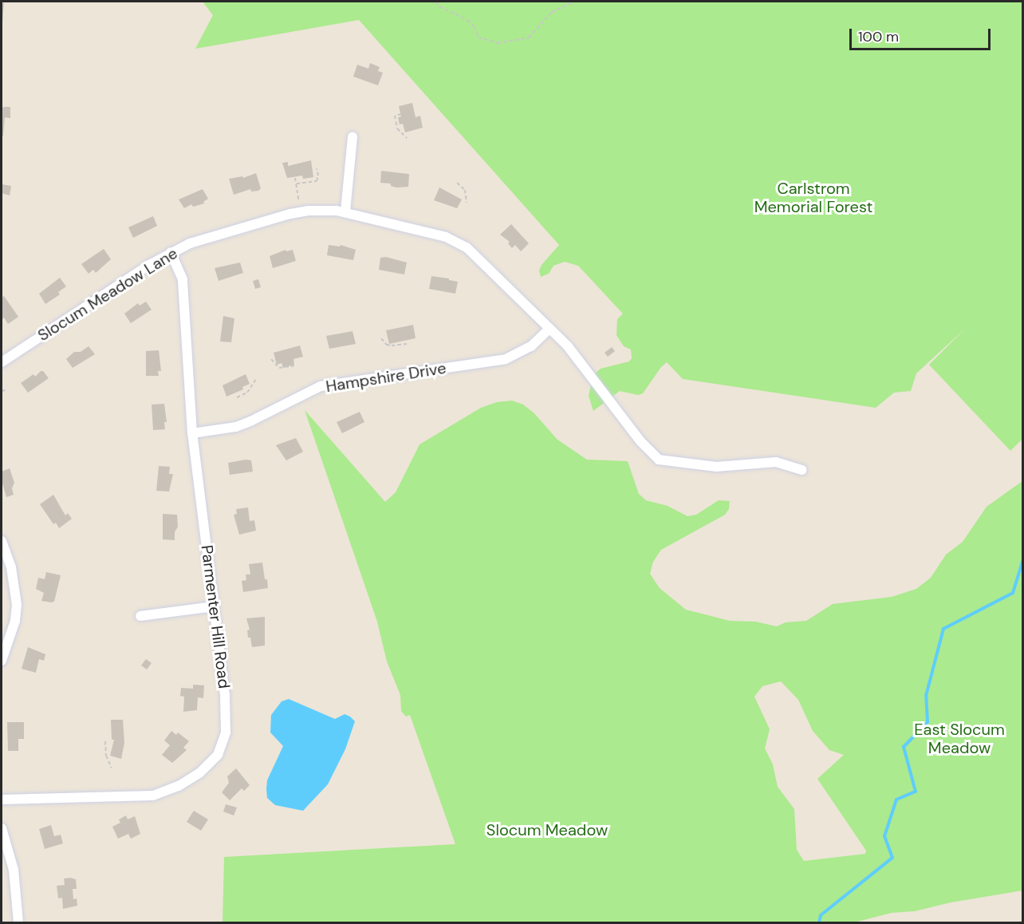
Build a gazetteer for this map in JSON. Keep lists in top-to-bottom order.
{
  "streets": {
    "street": ["Slocum Meadow Lane", "Hampshire Drive", "Parmenter Hill Road"]
  },
  "crossings": [
    ["Slocum Meadow Lane", "Hampshire Drive"],
    ["Slocum Meadow Lane", "Parmenter Hill Road"],
    ["Hampshire Drive", "Parmenter Hill Road"]
  ],
  "parks": ["Carlstrom Memorial Forest", "East Slocum Meadow", "Slocum Meadow"],
  "scale_bar": "100 m"
}
